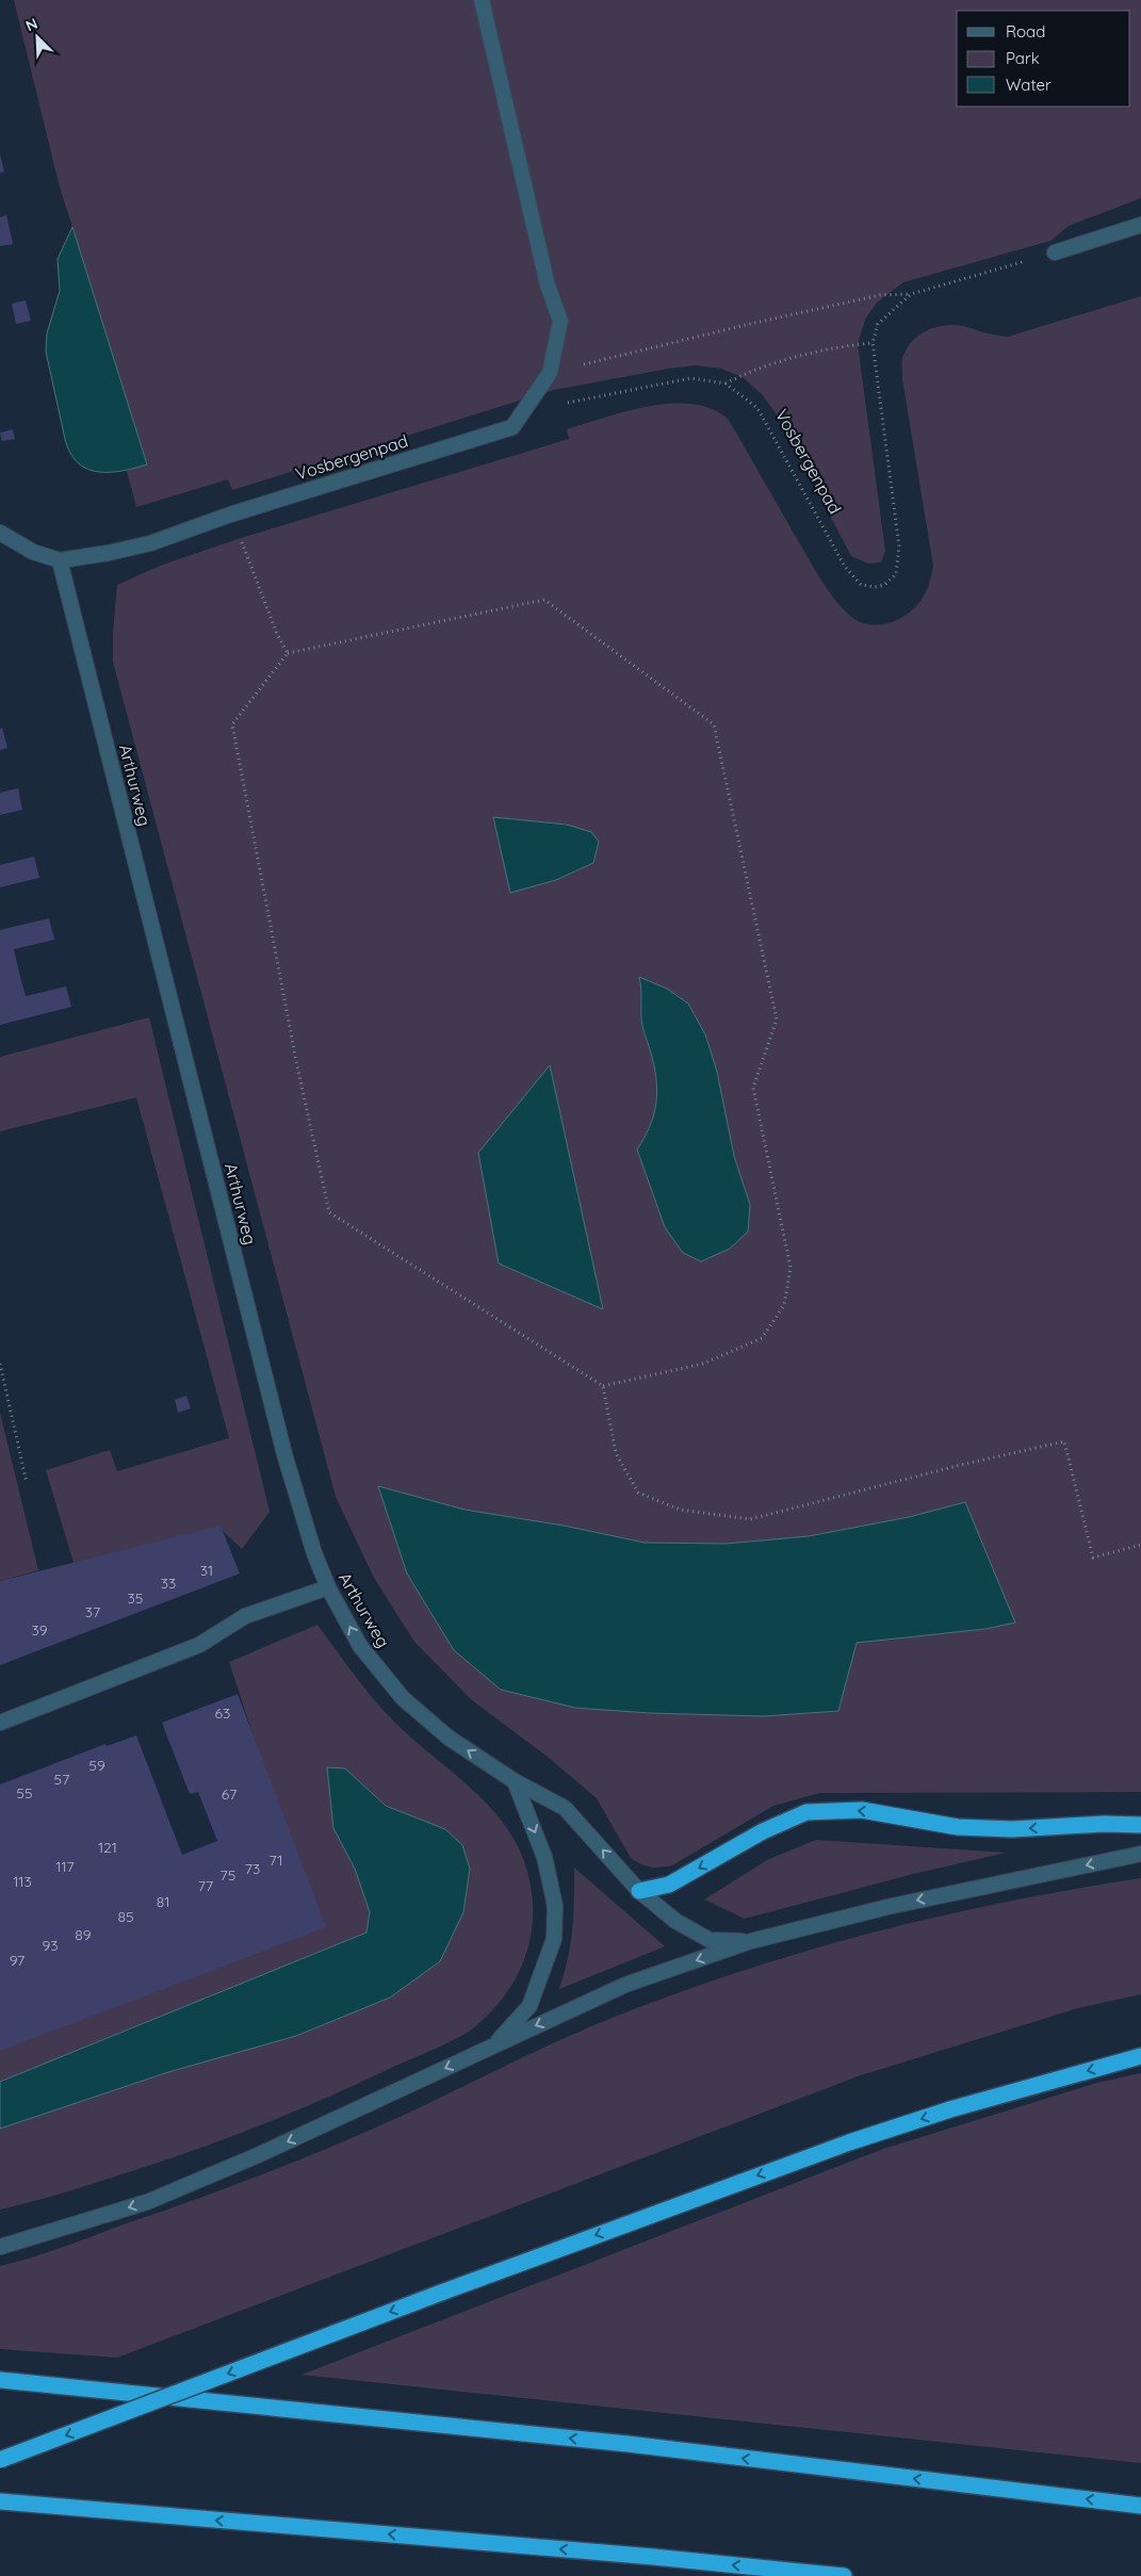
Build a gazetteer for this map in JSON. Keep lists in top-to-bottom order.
{
  "streets": {
    "street": ["Vosbergenpad", "Arthurweg"]
  },
  "crossings": [
    ["Vosbergenpad", "Arthurweg"]
  ],
  "house_numbers": [
    "31",
    "33",
    "35",
    "37",
    "39",
    "63",
    "59",
    "57",
    "55",
    "67",
    "121",
    "71",
    "117",
    "73",
    "75",
    "113",
    "77",
    "81",
    "85",
    "89",
    "93",
    "97"
  ],
  "legend": ["Road", "Park", "Water"],
  "north": "top left"
}
